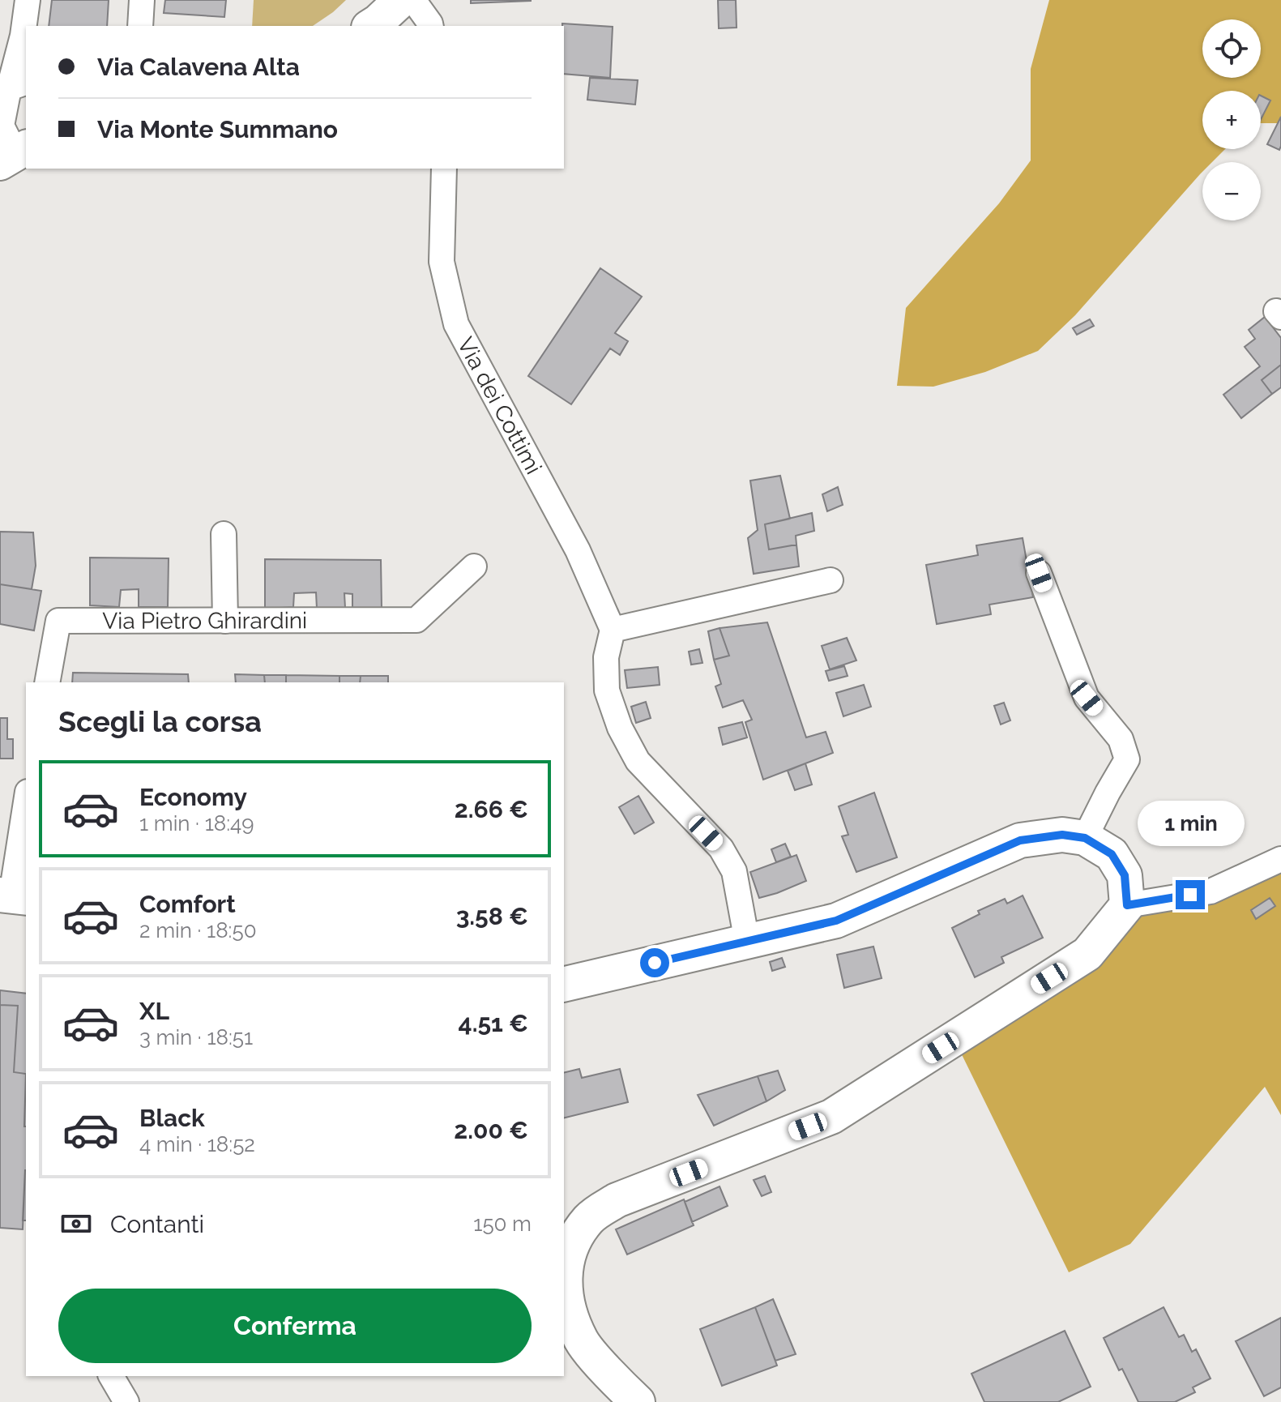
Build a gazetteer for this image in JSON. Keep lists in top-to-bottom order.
{
  "streets": {
    "street": ["Via dei Cottimi", "Via Pietro Ghirardini"]
  },
  "page": {
    "map_buttons": ["+", "−"],
    "banner": ["Via Calavena Alta", "Via Monte Summano"],
    "heading": "Scegli la corsa",
    "list": [
      {
        "name": "Economy",
        "note": "1 min · 18:49",
        "value": "2.66 €"
      },
      {
        "name": "Comfort",
        "note": "2 min · 18:50",
        "value": "3.58 €"
      },
      {
        "name": "XL",
        "note": "3 min · 18:51",
        "value": "4.51 €"
      },
      {
        "name": "Black",
        "note": "4 min · 18:52",
        "value": "2.00 €"
      }
    ],
    "bubble": "1 min",
    "pay": ["Contanti", "150 m"],
    "buttons": "Conferma"
  }
}
